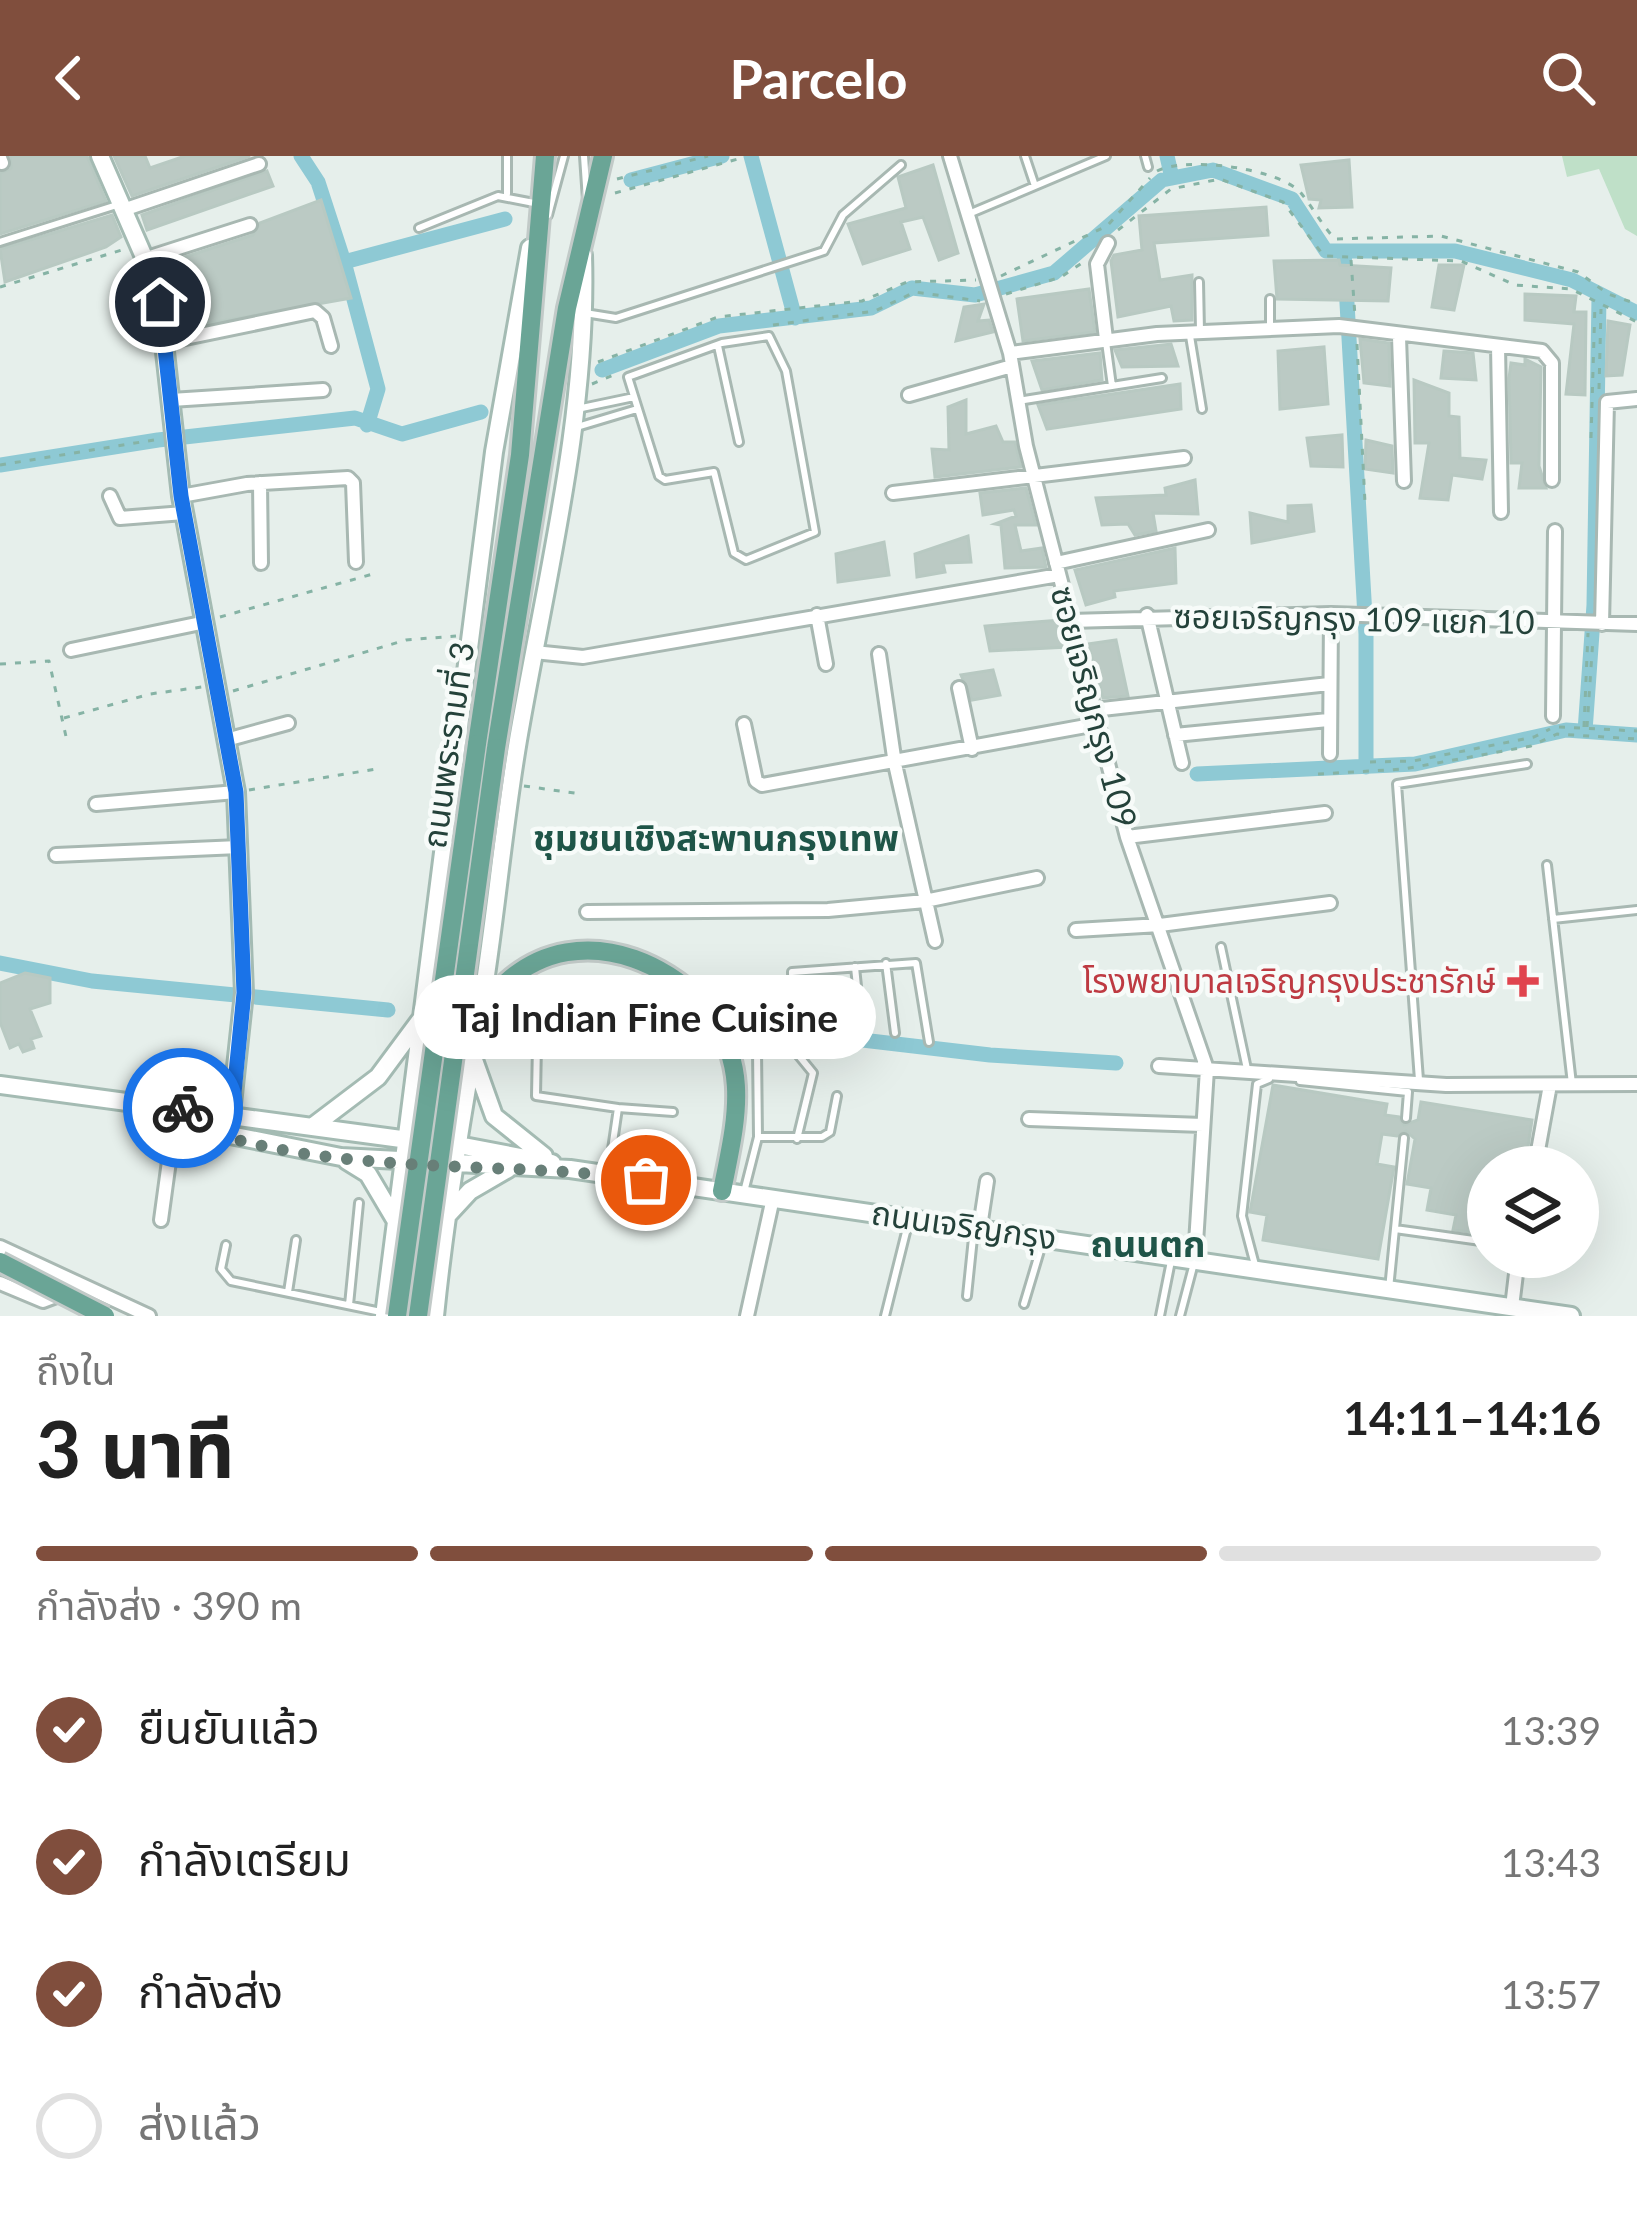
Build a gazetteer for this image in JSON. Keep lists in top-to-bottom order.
{
  "streets": {
    "main road": ["ถนนพระรามที่ 3", "ถนนเจริญกรุง"],
    "street": ["ซอยเจริญกรุง 109 แยก 10", "ซอยเจริญกรุง 109"]
  },
  "crossings": [
    ["ซอยเจริญกรุง 109 แยก 10", "ซอยเจริญกรุง 109"],
    ["ซอยเจริญกรุง 109", "ถนนเจริญกรุง"],
    ["ถนนพระรามที่ 3", "ถนนเจริญกรุง"]
  ],
  "districts": ["ชุมชนเชิงสะพานกรุงเทพ", "ถนนตก"],
  "places": {
    "health": ["โรงพยาบาลเจริญกรุงประชารักษ์"],
    "other": ["Taj Indian Fine Cuisine"]
  },
  "page": {
    "header": "Parcelo",
    "bubble": "Taj Indian Fine Cuisine",
    "heading": ["3 นาที", "ถึงใน", "14:11–14:16"],
    "bar": "กำลังส่ง · 390 m",
    "list": [
      ["ยืนยันแล้ว", "13:39"],
      ["กำลังเตรียม", "13:43"],
      ["กำลังส่ง", "13:57"],
      "ส่งแล้ว"
    ]
  }
}
